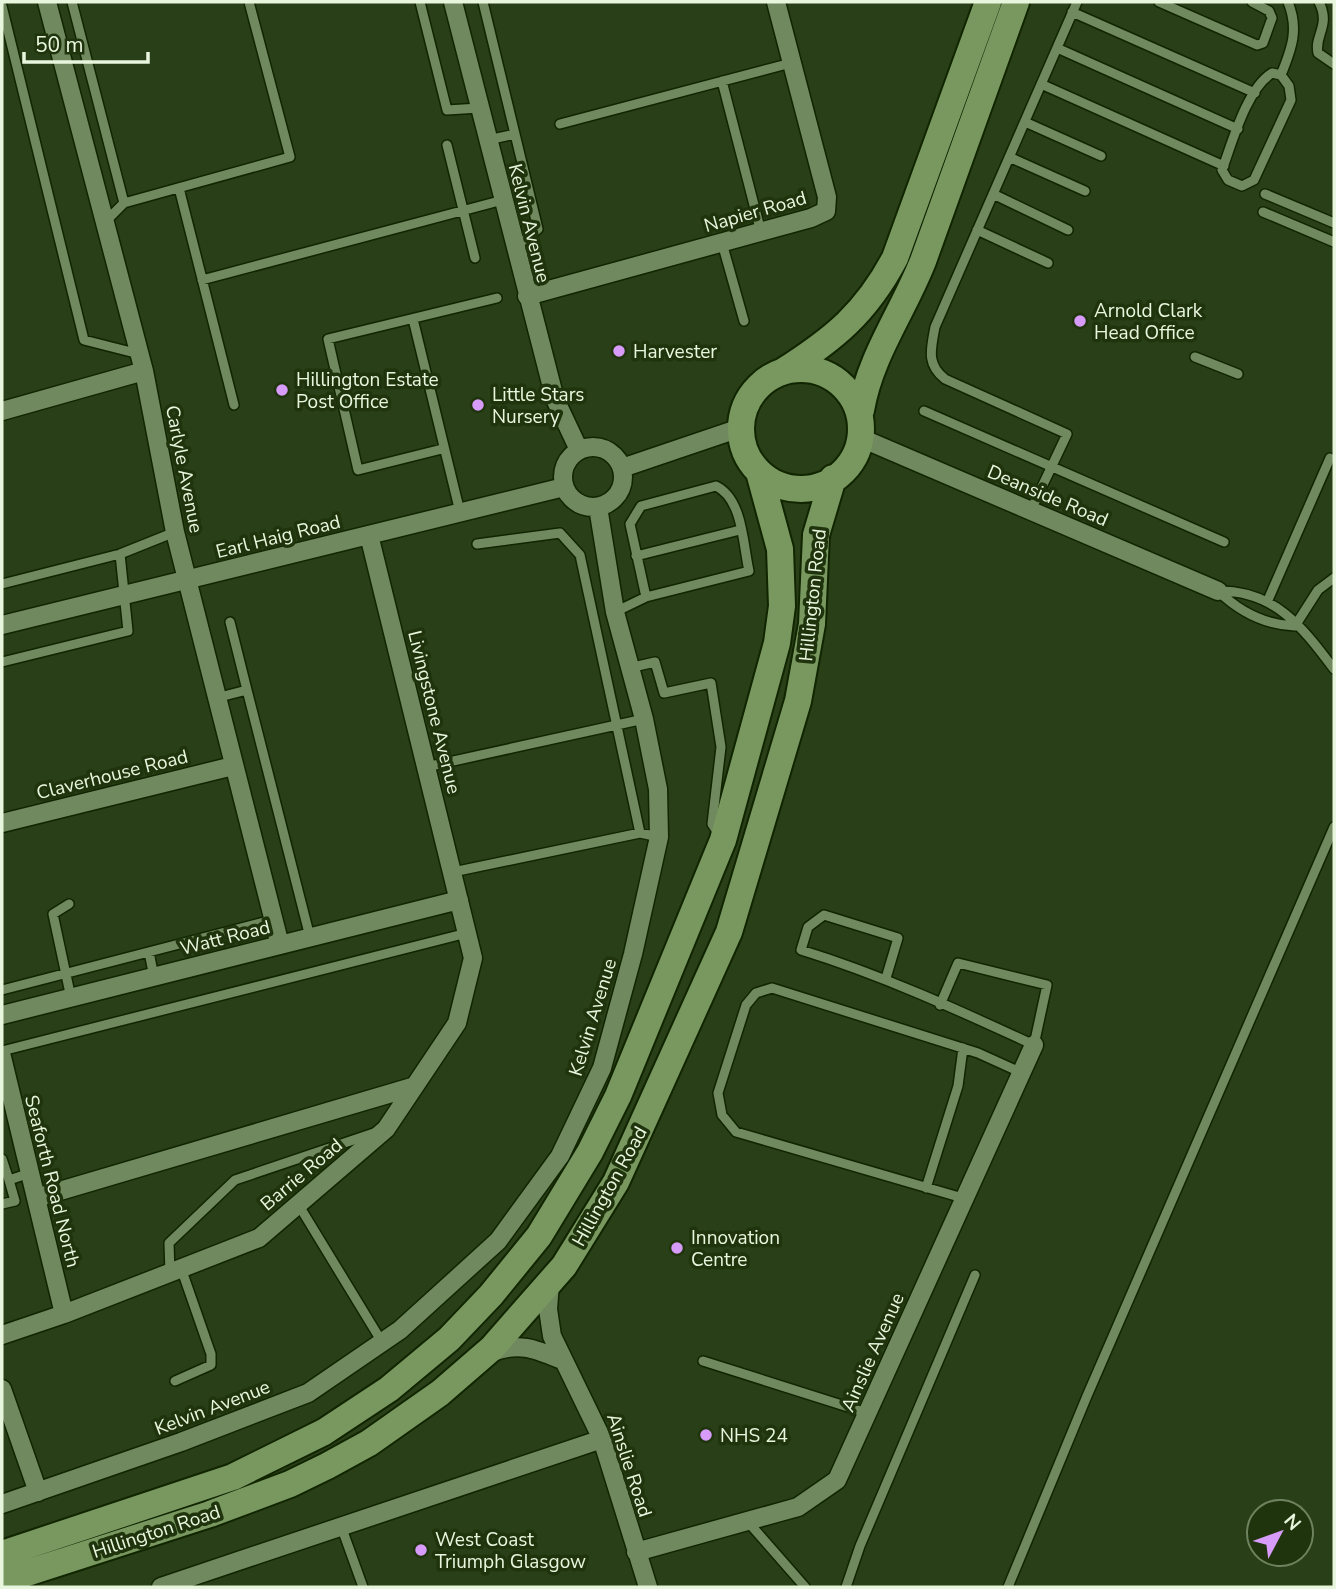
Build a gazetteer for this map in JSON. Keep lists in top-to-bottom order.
{
  "streets": {
    "main road": ["Hillington Road"],
    "street": [
      "Napier Road",
      "Kelvin Avenue",
      "Carlyle Avenue",
      "Deanside Road",
      "Earl Haig Road",
      "Livingstone Avenue",
      "Claverhouse Road",
      "Watt Road",
      "Barrie Road",
      "Seaforth Road North",
      "Ainslie Avenue",
      "Ainslie Road"
    ]
  },
  "crossings": [
    ["Napier Road", "Kelvin Avenue"],
    ["Kelvin Avenue", "Earl Haig Road"],
    ["Carlyle Avenue", "Earl Haig Road"],
    ["Carlyle Avenue", "Claverhouse Road"],
    ["Carlyle Avenue", "Watt Road"],
    ["Deanside Road", "Hillington Road"],
    ["Earl Haig Road", "Livingstone Avenue"],
    ["Hillington Road", "Ainslie Road"],
    ["Livingstone Avenue", "Watt Road"],
    ["Livingstone Avenue", "Barrie Road"],
    ["Watt Road", "Barrie Road"],
    ["Barrie Road", "Seaforth Road North"],
    ["Ainslie Avenue", "Ainslie Road"]
  ],
  "places": [
    "Arnold Clark Head Office",
    "Harvester",
    "Hillington Estate Post Office",
    "Little Stars Nursery",
    "Innovation Centre",
    "NHS 24",
    "West Coast Triumph Glasgow"
  ],
  "scale_bar": "50 m",
  "north": "top right"
}
